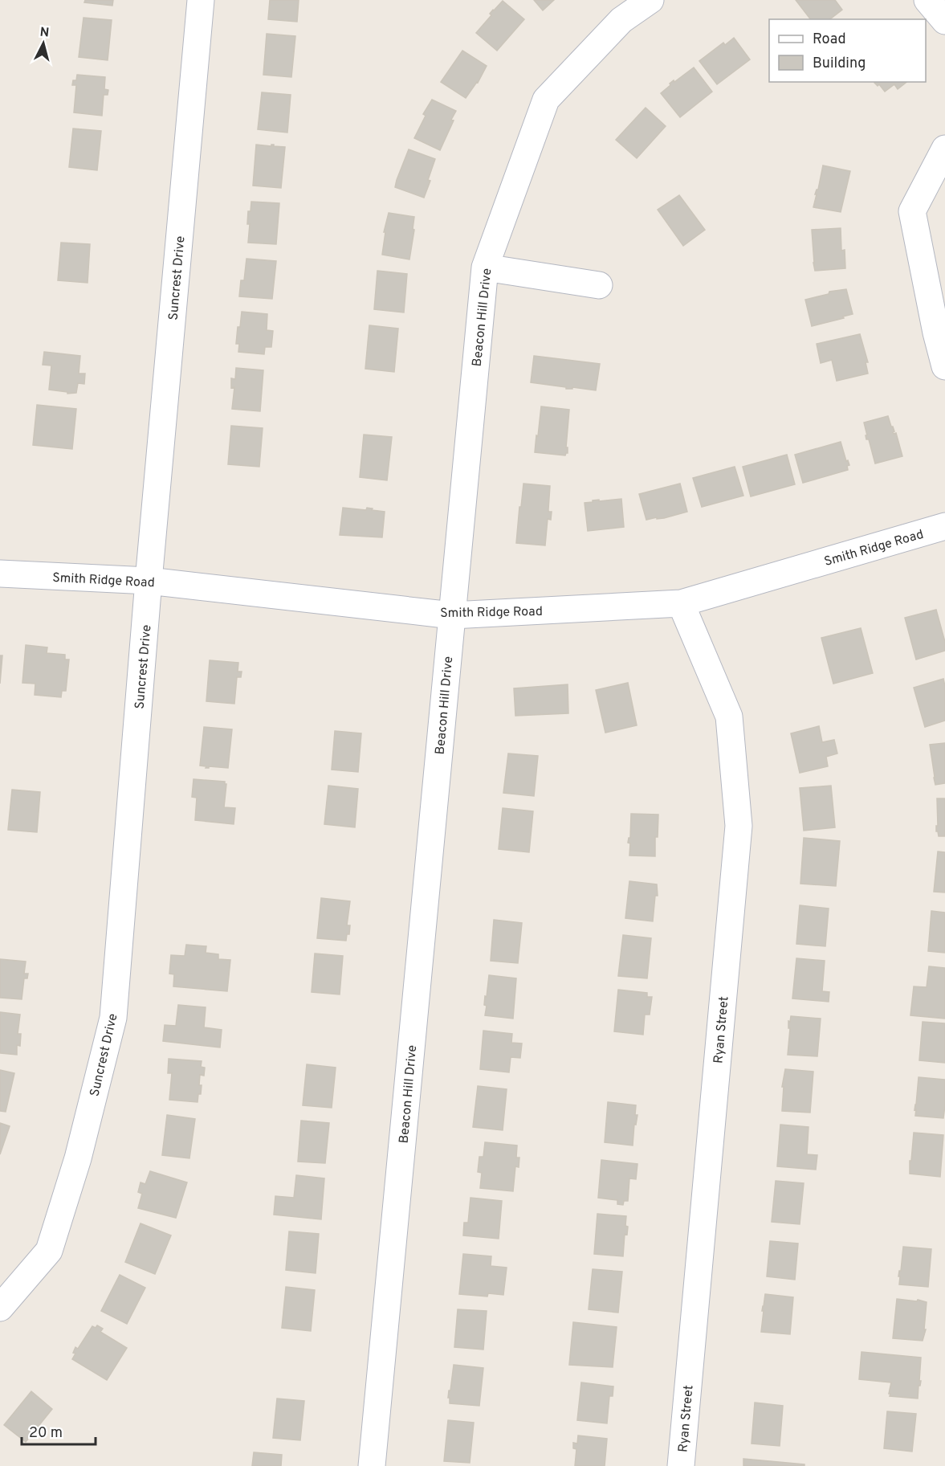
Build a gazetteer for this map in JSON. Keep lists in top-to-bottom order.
{
  "streets": {
    "street": [
      "Suncrest Drive",
      "Beacon Hill Drive",
      "Smith Ridge Road",
      "Ryan Street"
    ]
  },
  "crossings": [
    ["Suncrest Drive", "Smith Ridge Road"],
    ["Beacon Hill Drive", "Smith Ridge Road"],
    ["Smith Ridge Road", "Ryan Street"]
  ],
  "legend": ["Road", "Building"],
  "scale_bar": "20 m",
  "north": "top"
}
